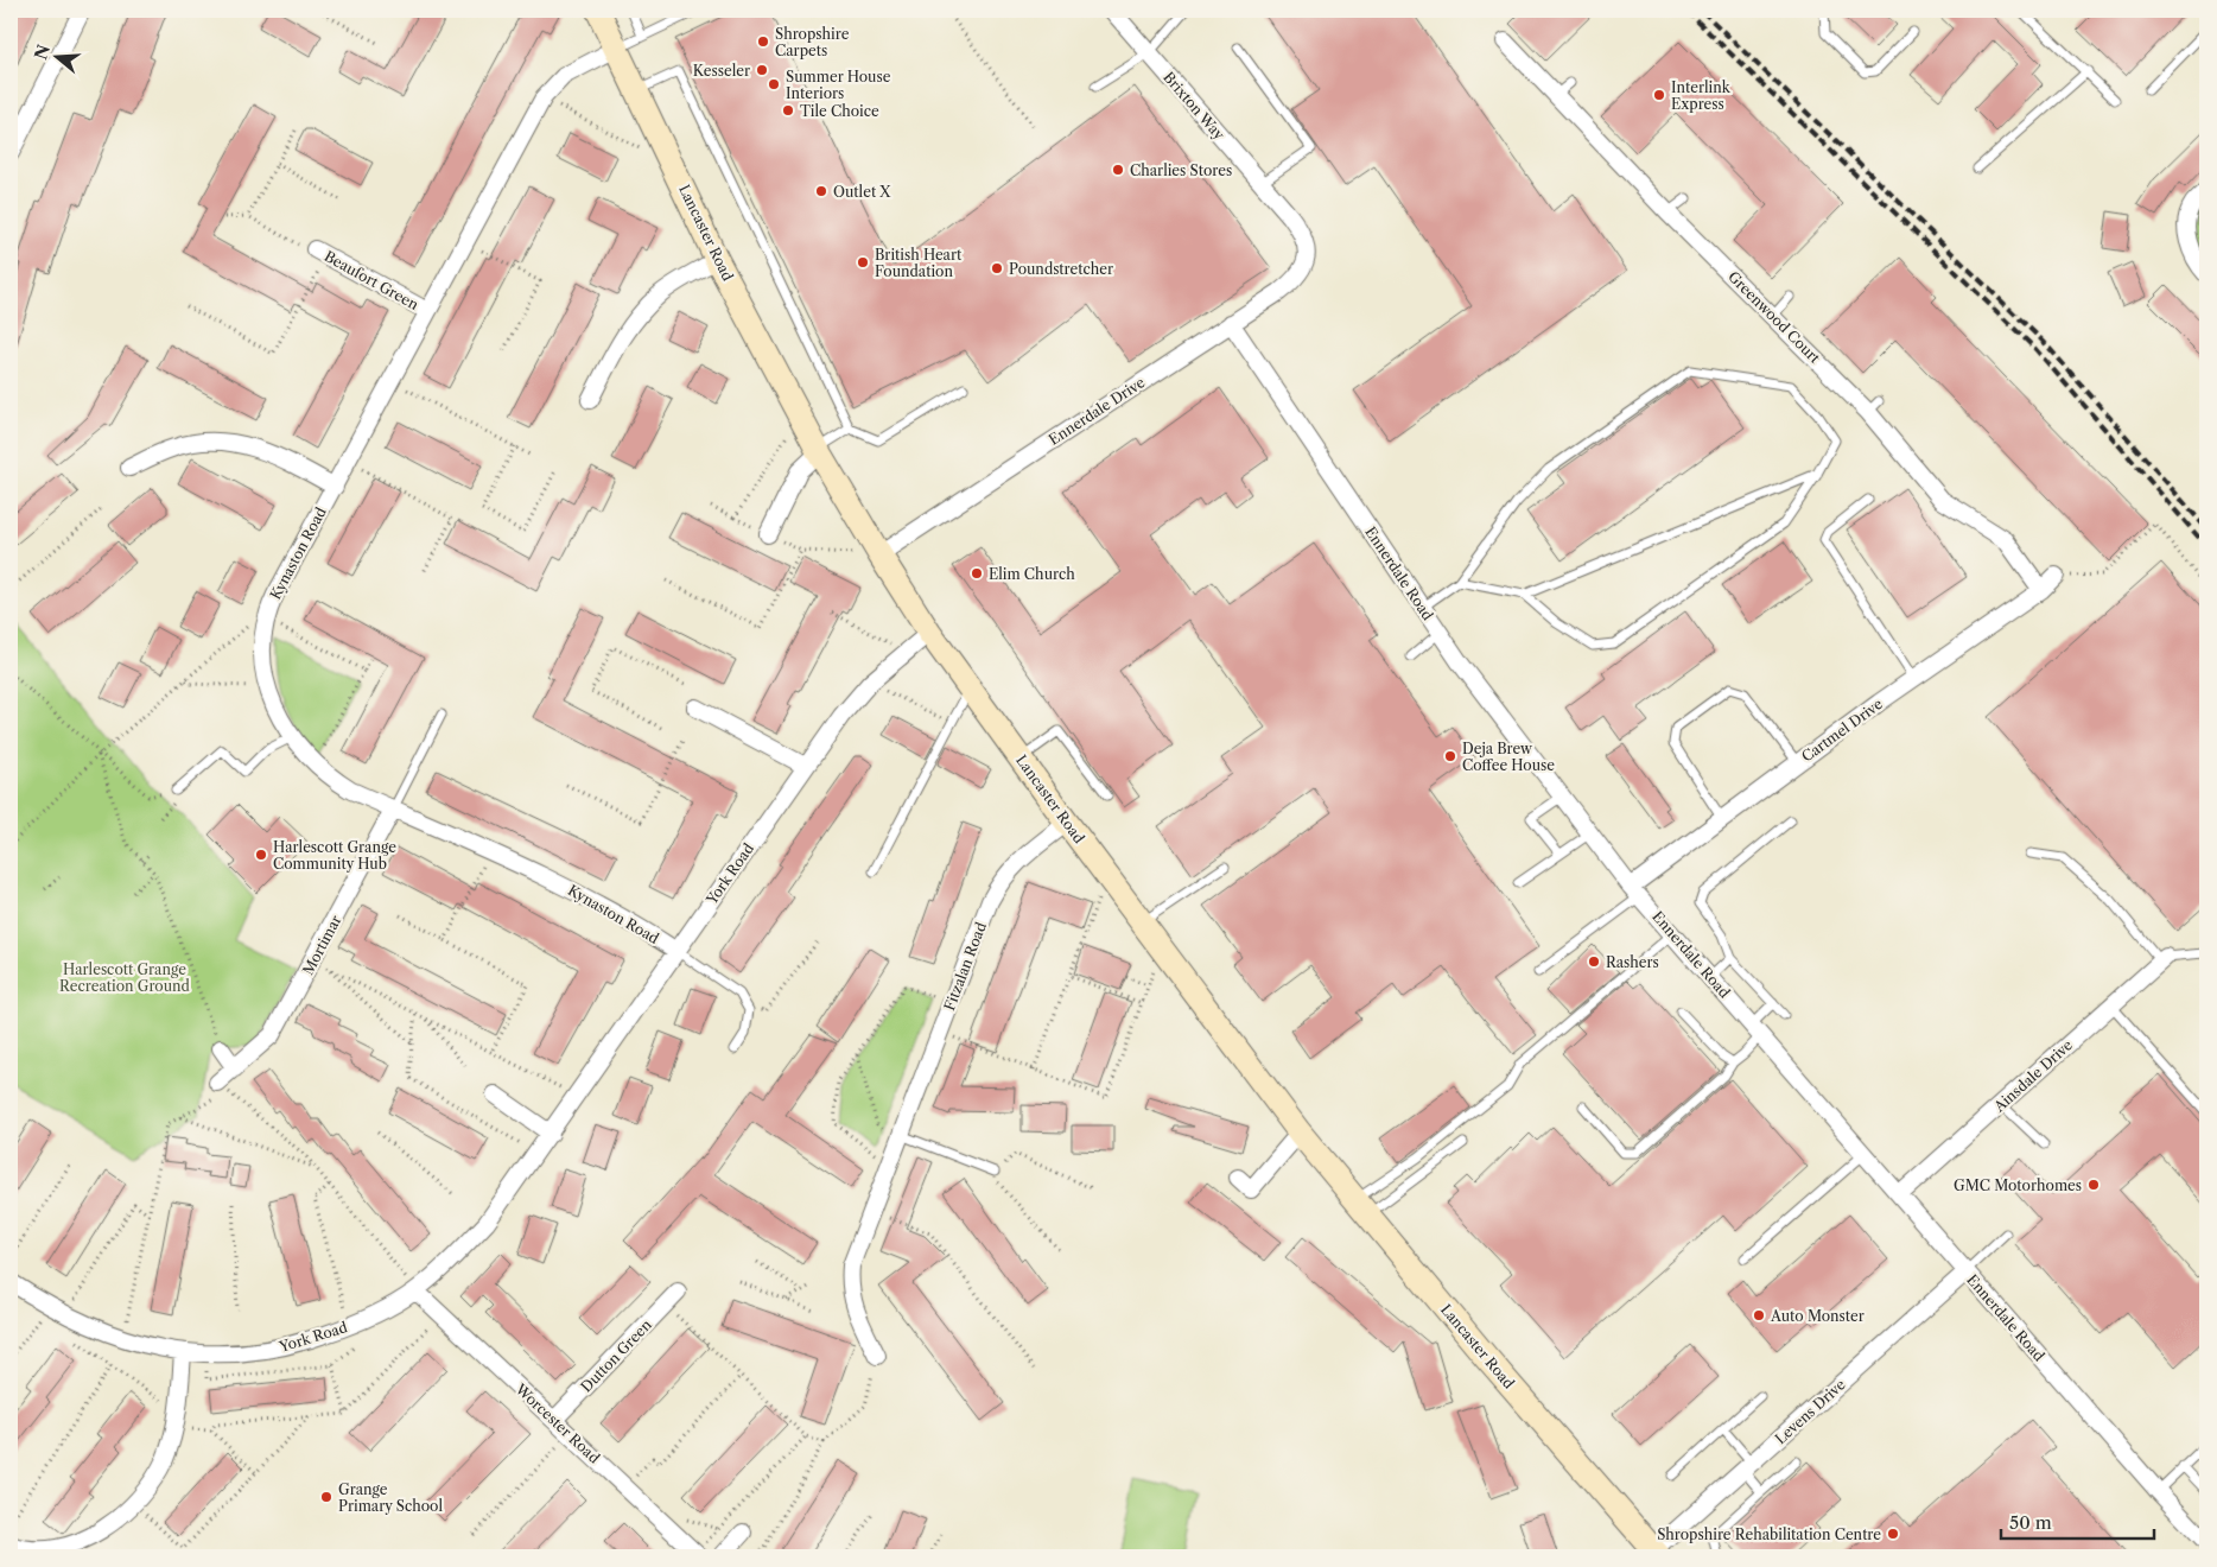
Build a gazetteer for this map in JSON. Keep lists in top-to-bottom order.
{
  "streets": {
    "street": [
      "Brixton Way",
      "Lancaster Road",
      "Beaufort Green",
      "Greenwood Court",
      "Ennerdale Drive",
      "Kynaston Road",
      "Ennerdale Road",
      "Cartmel Drive",
      "York Road",
      "Mortimar",
      "Fitzalan Road",
      "Ainsdale Drive",
      "Dutton Green",
      "Levens Drive",
      "Worcester Road"
    ]
  },
  "crossings": [
    ["Brixton Way", "Ennerdale Drive"],
    ["Lancaster Road", "Ennerdale Drive"],
    ["Lancaster Road", "Kynaston Road"],
    ["Lancaster Road", "York Road"],
    ["Lancaster Road", "Fitzalan Road"],
    ["Lancaster Road", "Levens Drive"],
    ["Beaufort Green", "Kynaston Road"],
    ["Greenwood Court", "Cartmel Drive"],
    ["Ennerdale Drive", "Ennerdale Road"],
    ["Kynaston Road", "York Road"],
    ["Kynaston Road", "Mortimar"],
    ["Ennerdale Road", "Cartmel Drive"],
    ["Ennerdale Road", "Ainsdale Drive"],
    ["Ennerdale Road", "Levens Drive"],
    ["York Road", "Worcester Road"],
    ["Dutton Green", "Worcester Road"]
  ],
  "parks": ["Harlescott Grange Recreation Ground"],
  "places": [
    "Shropshire Carpets",
    "Kesseler",
    "Summer House Interiors",
    "Interlink Express",
    "Tile Choice",
    "Charlies Stores",
    "Outlet X",
    "British Heart Foundation",
    "Poundstretcher",
    "Elim Church",
    "Deja Brew Coffee House",
    "Harlescott Grange Community Hub",
    "Rashers",
    "GMC Motorhomes",
    "Auto Monster",
    "Grange Primary School",
    "Shropshire Rehabilitation Centre"
  ],
  "scale_bar": "50 m",
  "north": "left"
}
